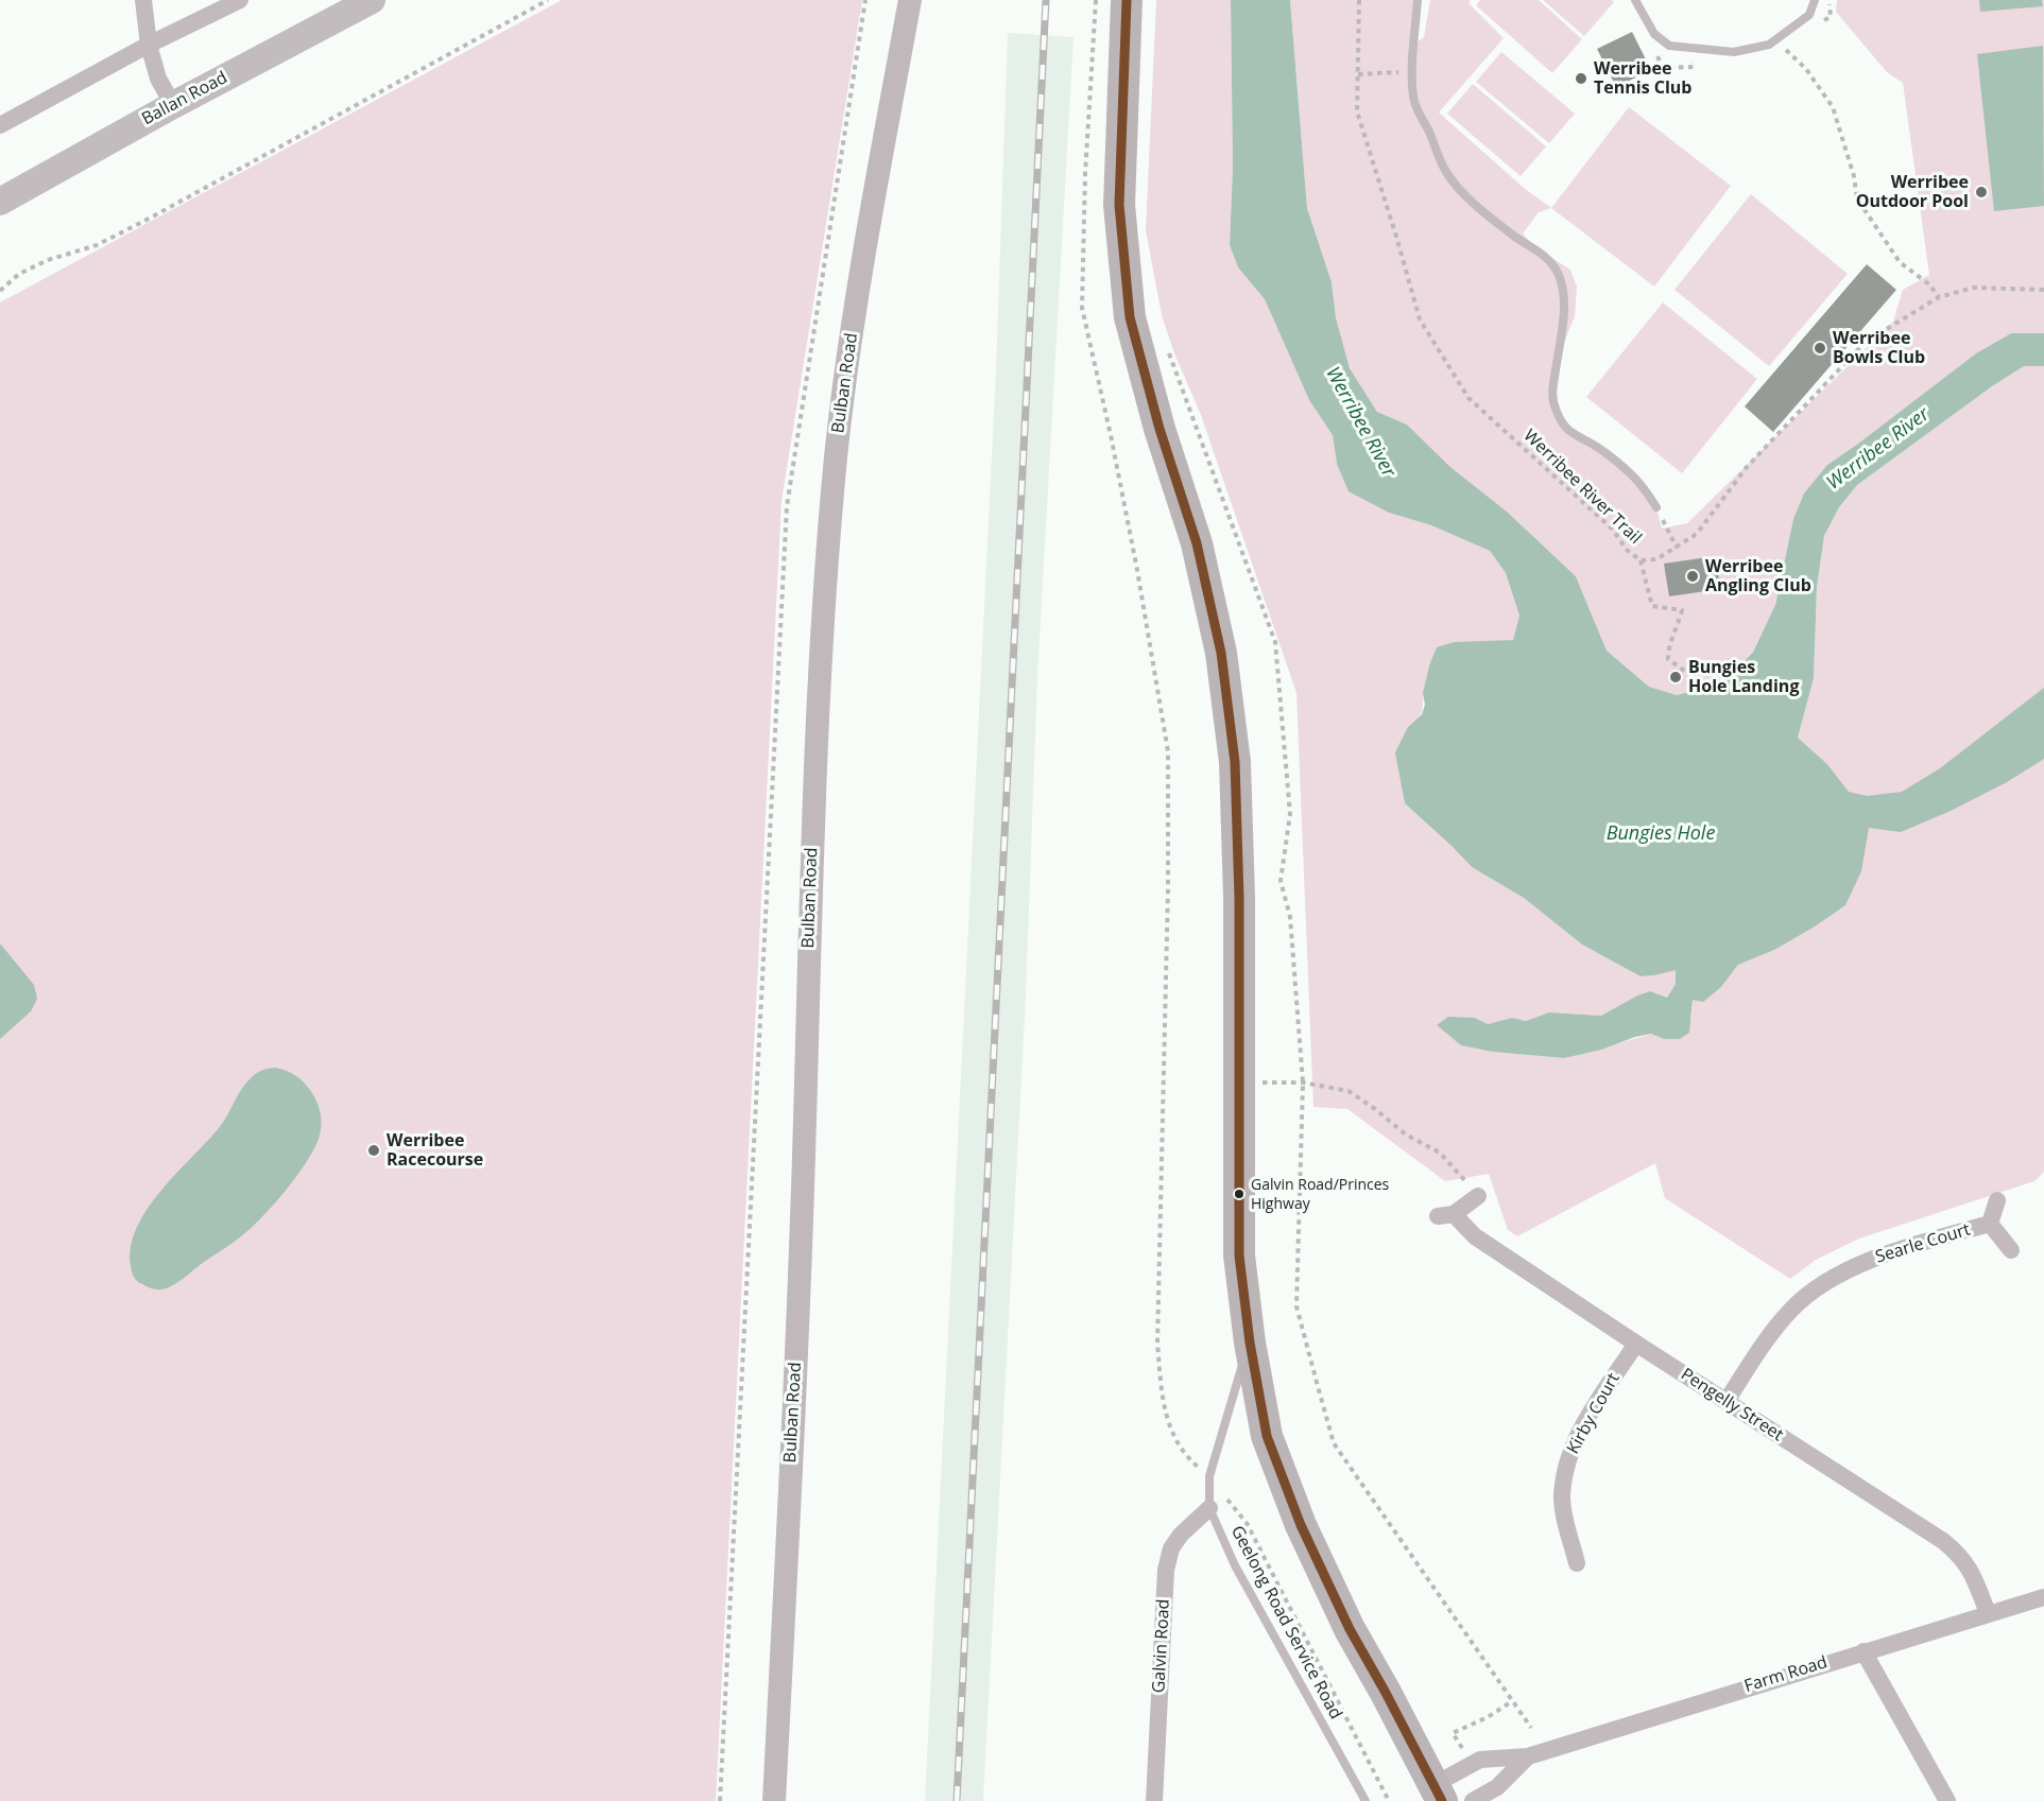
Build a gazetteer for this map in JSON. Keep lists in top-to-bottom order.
{
  "streets": {
    "main road": ["Ballan Road"],
    "street": [
      "Bulban Road",
      "Searle Court",
      "Pengelly Street",
      "Kirby Court",
      "Galvin Road",
      "Farm Road"
    ],
    "lane": ["Geelong Road Service Road"],
    "path": ["Werribee River Trail"]
  },
  "crossings": [
    ["Searle Court", "Pengelly Street"],
    ["Pengelly Street", "Kirby Court"],
    ["Pengelly Street", "Farm Road"],
    ["Geelong Road Service Road", "Galvin Road"]
  ],
  "water": ["Werribee River", "Bungies Hole"],
  "places": [
    "Werribee Tennis Club",
    "Werribee Outdoor Pool",
    "Werribee Bowls Club",
    "Werribee Angling Club",
    "Bungies Hole Landing",
    "Werribee Racecourse",
    "Galvin Road/Princes Highway"
  ]
}
